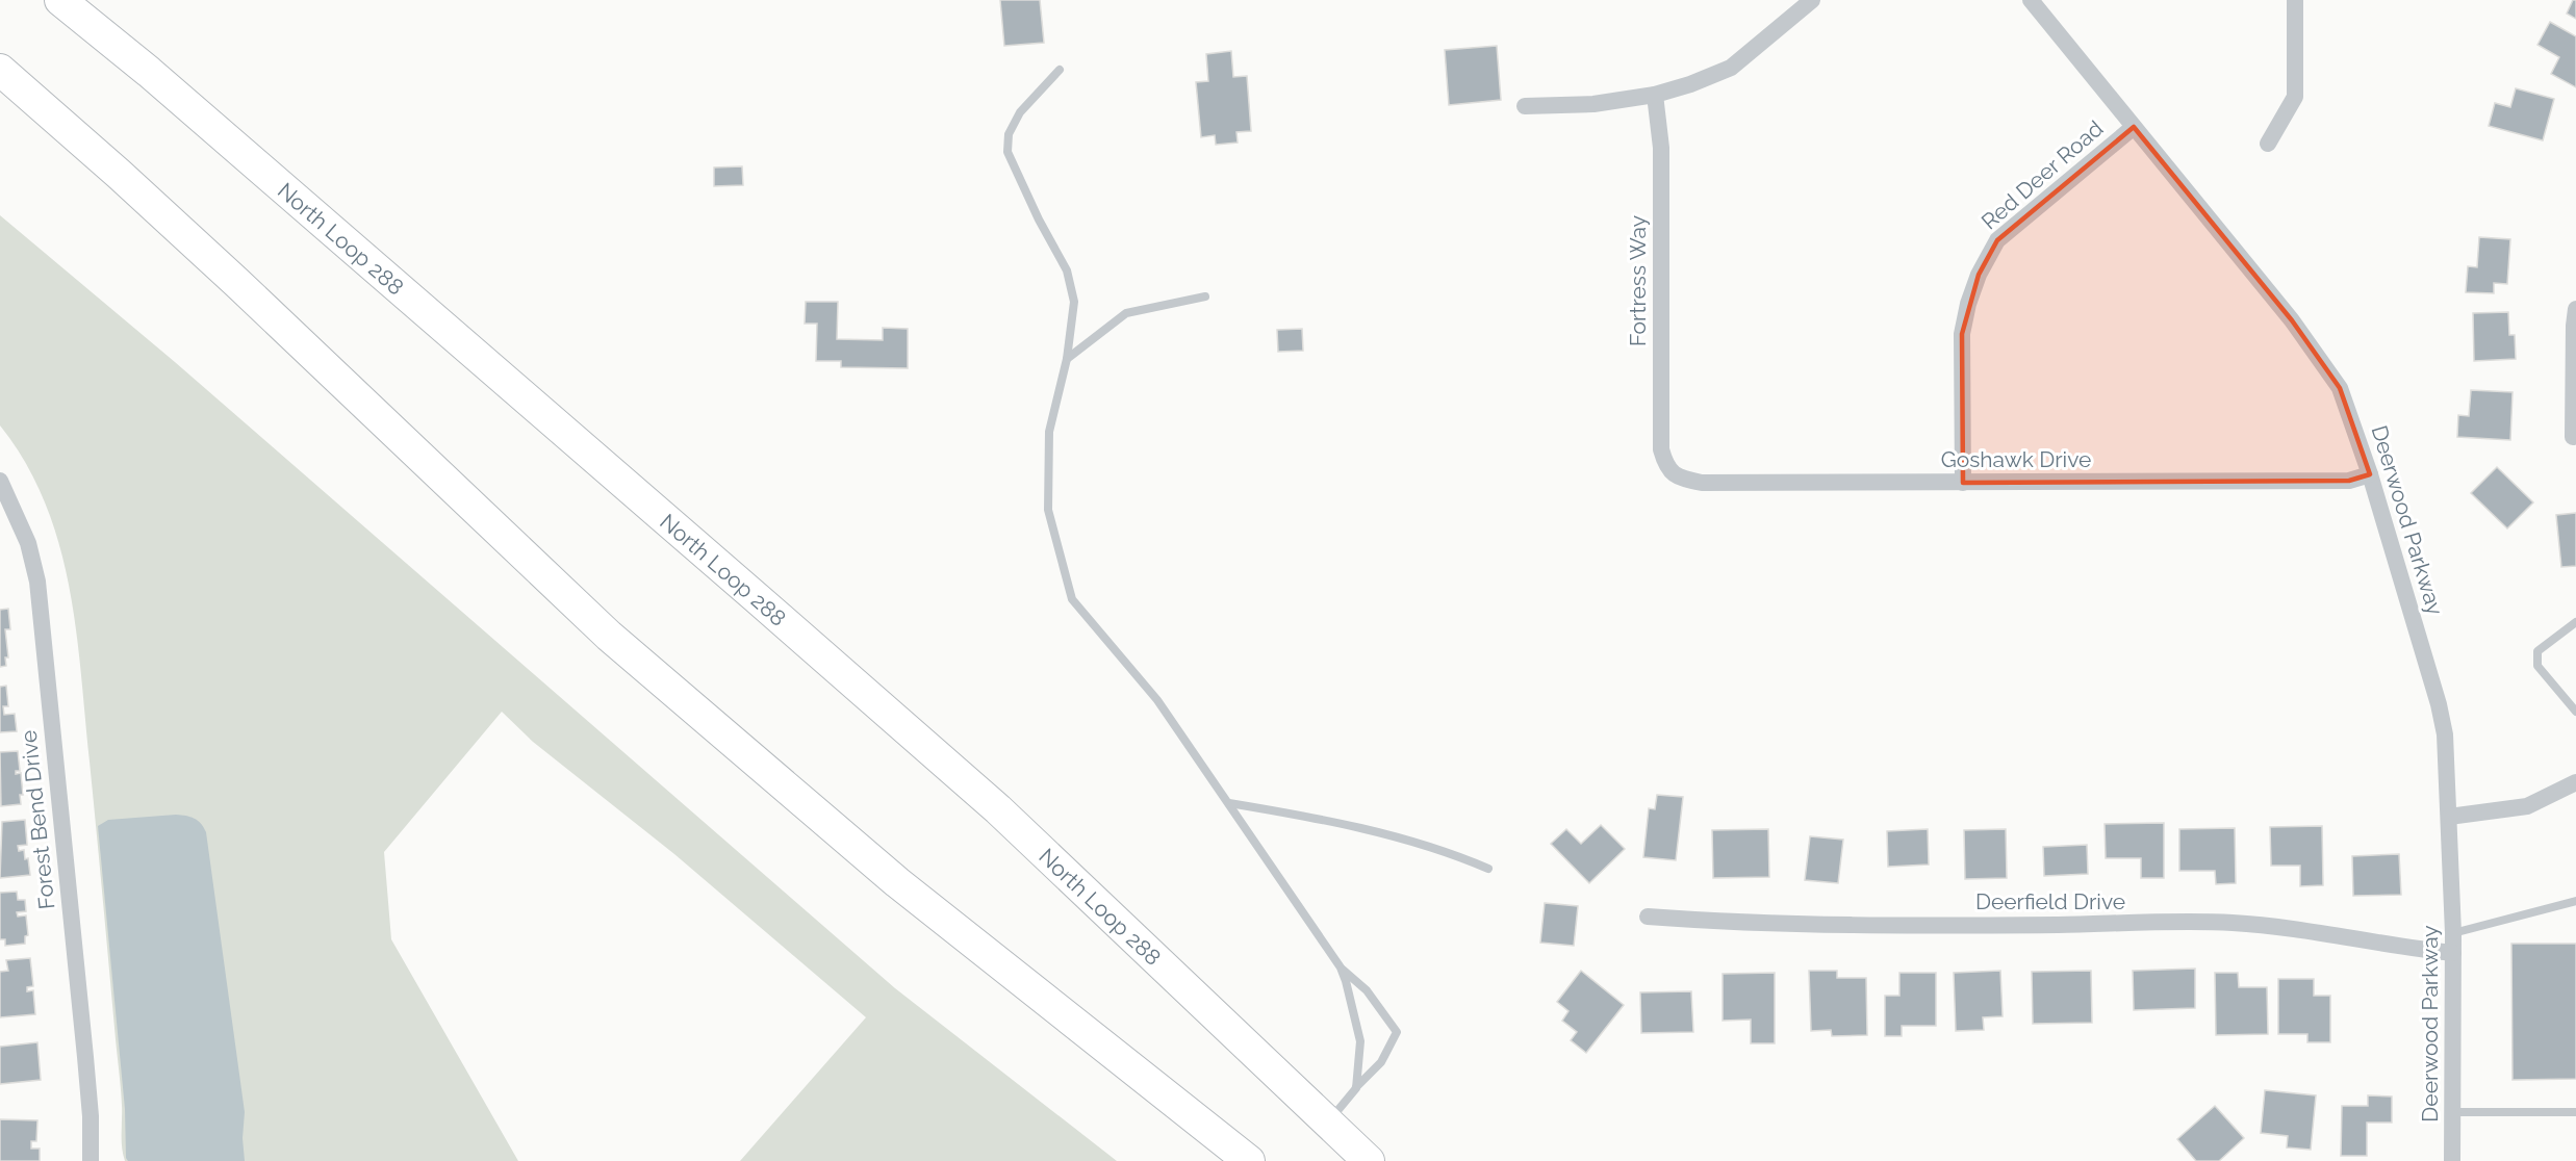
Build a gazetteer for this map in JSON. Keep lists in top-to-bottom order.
{
  "streets": {
    "highway": ["North Loop 288"],
    "street": [
      "Red Deer Road",
      "Fortress Way",
      "Goshawk Drive",
      "Deerwood Parkway",
      "Forest Bend Drive",
      "Deerfield Drive"
    ]
  },
  "crossings": [
    ["Red Deer Road", "Goshawk Drive"],
    ["Red Deer Road", "Deerwood Parkway"],
    ["Fortress Way", "Goshawk Drive"],
    ["Goshawk Drive", "Deerwood Parkway"],
    ["Deerwood Parkway", "Deerfield Drive"]
  ]
}
